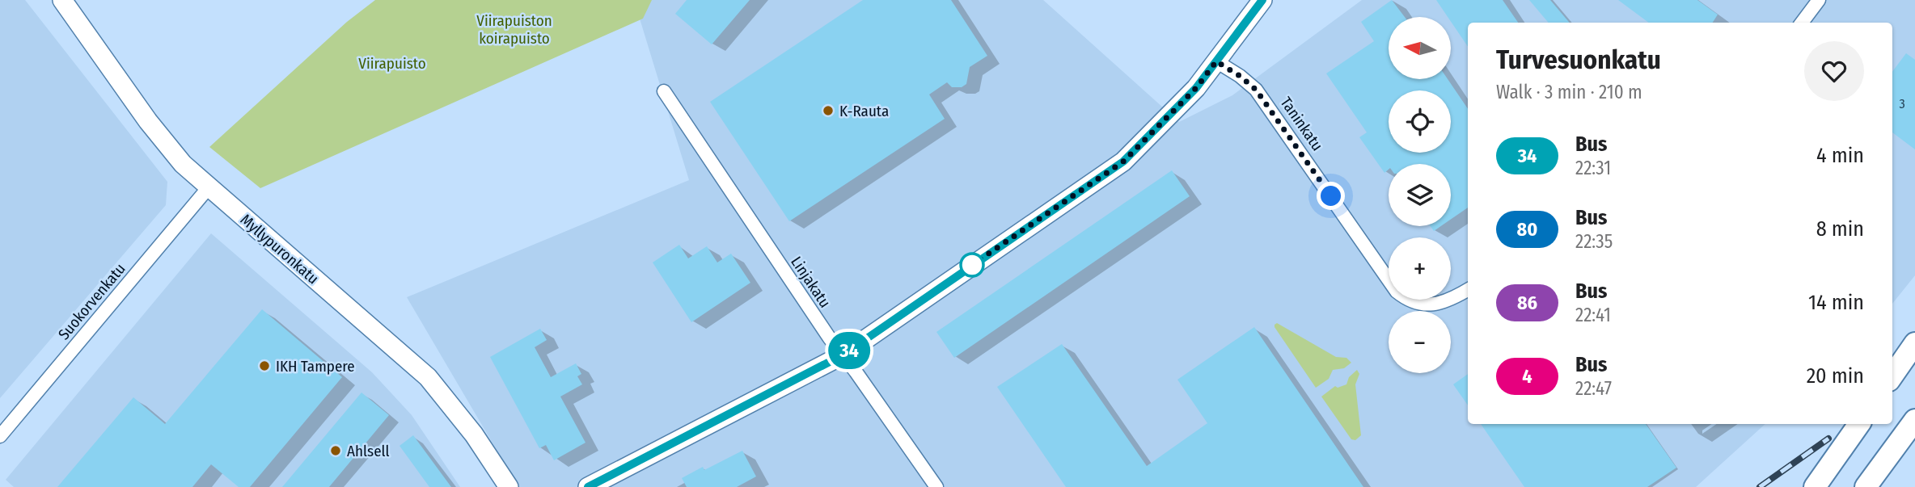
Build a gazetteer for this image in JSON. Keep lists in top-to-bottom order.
{
  "streets": {
    "main road": ["Myllypuronkatu"],
    "street": ["Taninkatu", "Linjakatu", "Suokorvenkatu"]
  },
  "crossings": [
    ["Myllypuronkatu", "Suokorvenkatu"]
  ],
  "parks": ["Viirapuiston koirapuisto", "Viirapuisto"],
  "places": ["K-Rauta", "IKH Tampere", "Ahlsell"],
  "lines": ["bus line 34"],
  "house_numbers": ["3"],
  "north": "left",
  "page": {
    "on_map": "34",
    "map_buttons": ["+", "−"],
    "heading": ["Turvesuonkatu", "Walk · 3 min · 210 m"],
    "list": [
      {
        "mark": "34",
        "name": "Bus",
        "note": "22:31",
        "value": "4 min"
      },
      {
        "mark": "80",
        "name": "Bus",
        "note": "22:35",
        "value": "8 min"
      },
      {
        "mark": "86",
        "name": "Bus",
        "note": "22:41",
        "value": "14 min"
      },
      {
        "mark": "4",
        "name": "Bus",
        "note": "22:47",
        "value": "20 min"
      }
    ]
  }
}
